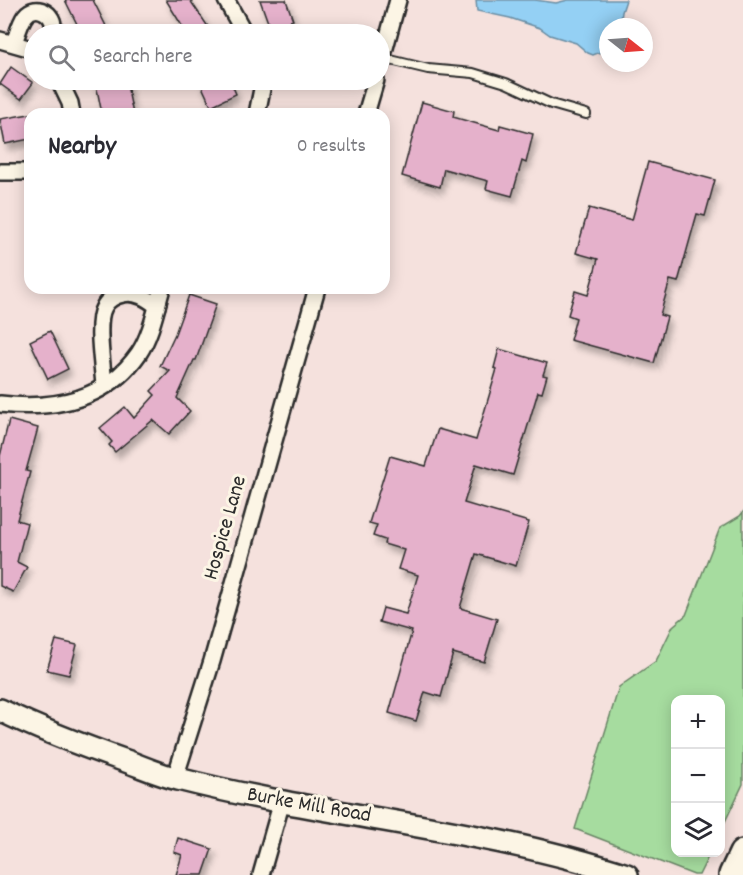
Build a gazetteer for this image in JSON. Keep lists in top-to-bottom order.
{
  "streets": {
    "street": ["Hospice Lane", "Burke Mill Road"]
  },
  "crossings": [
    ["Hospice Lane", "Burke Mill Road"]
  ],
  "north": "right",
  "page": {
    "search": "Search here",
    "heading": ["Nearby", "0 results"],
    "map_buttons": ["+", "−"]
  }
}
